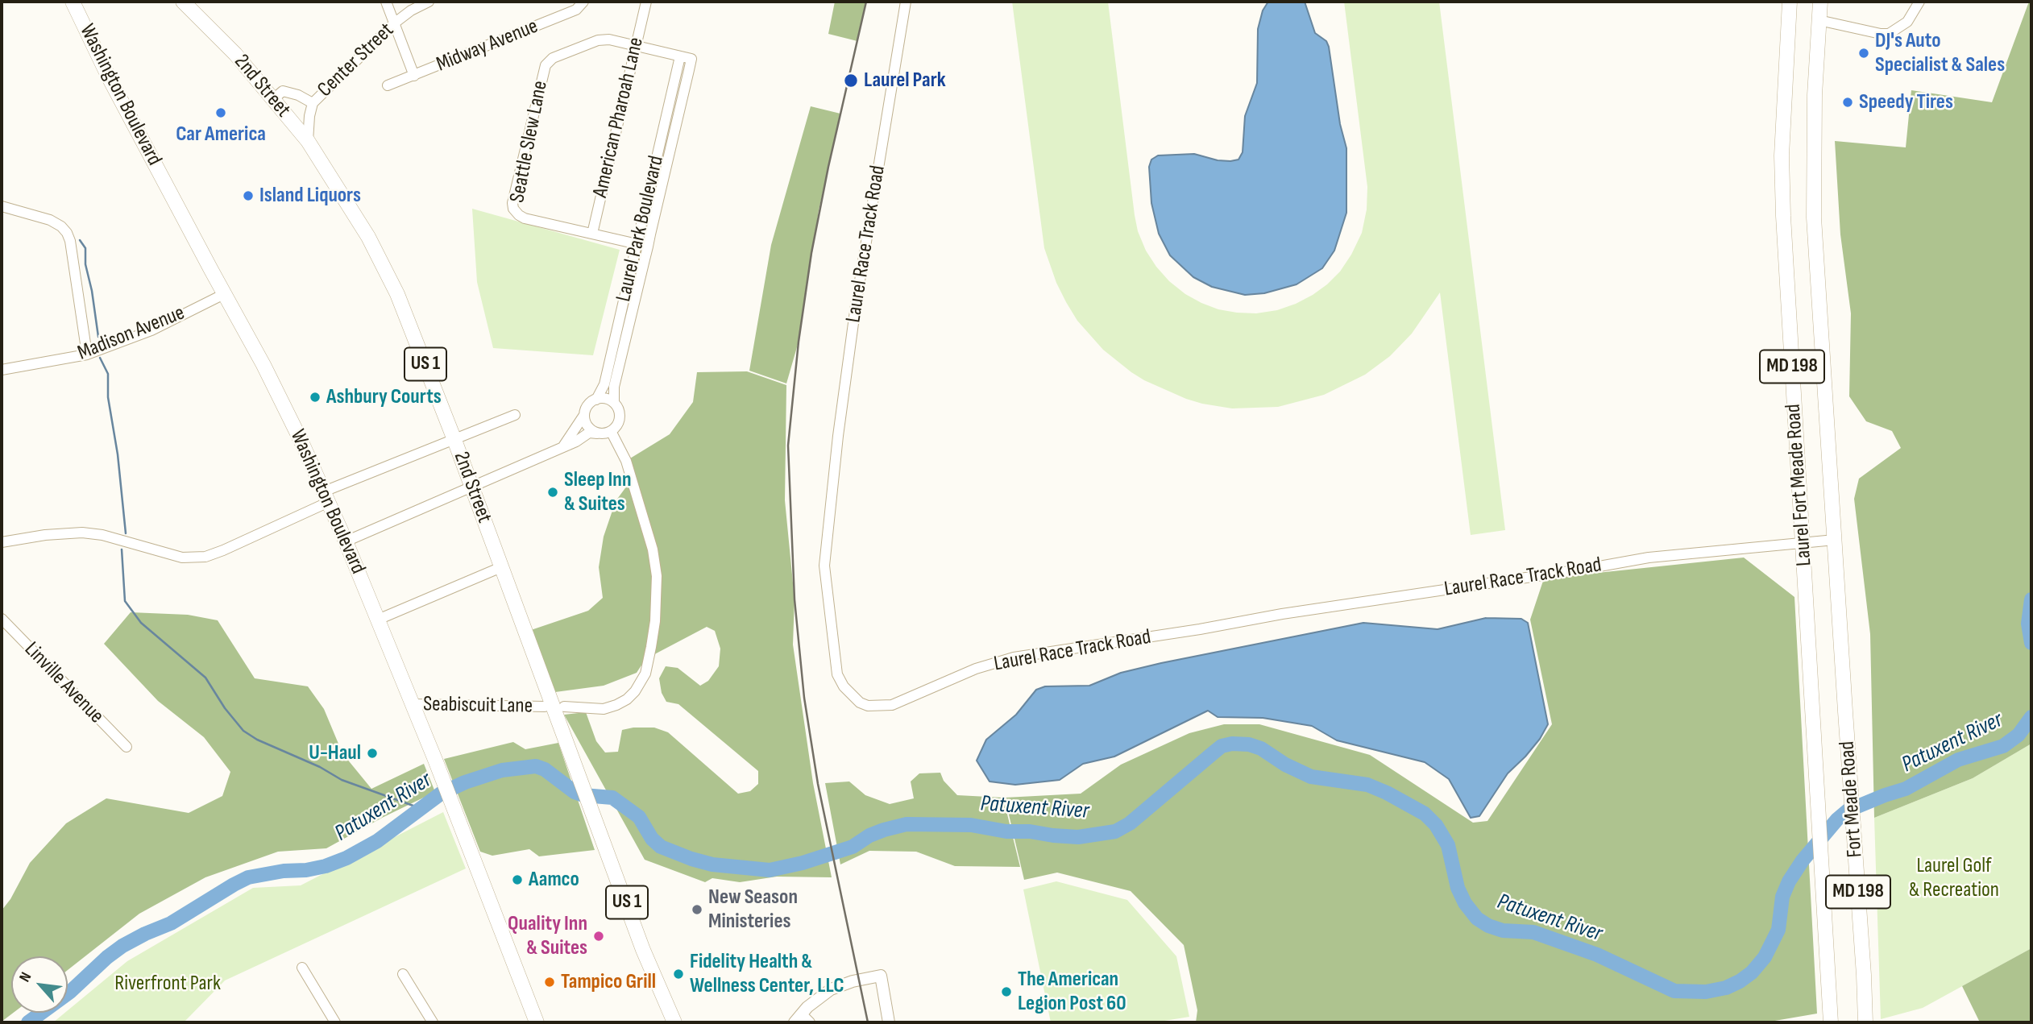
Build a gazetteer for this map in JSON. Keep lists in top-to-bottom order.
{
  "streets": {
    "main road": [
      "2nd Street",
      "Washington Boulevard",
      "US 1",
      "MD 198",
      "Laurel Fort Meade Road",
      "Fort Meade Road"
    ],
    "street": [
      "Midway Avenue",
      "Center Street",
      "American Pharoah Lane",
      "Seattle Slew Lane",
      "Laurel Park Boulevard",
      "Laurel Race Track Road",
      "Madison Avenue",
      "Linville Avenue",
      "Seabiscuit Lane"
    ]
  },
  "crossings": [
    ["Center Street", "2nd Street"],
    ["Washington Boulevard", "Madison Avenue"],
    ["Washington Boulevard", "Seabiscuit Lane"],
    ["American Pharoah Lane", "Seattle Slew Lane"],
    ["Seattle Slew Lane", "Laurel Park Boulevard"],
    ["Laurel Park Boulevard", "Seabiscuit Lane"],
    ["Laurel Race Track Road", "Laurel Fort Meade Road"],
    ["Laurel Fort Meade Road", "Fort Meade Road"]
  ],
  "water": ["Patuxent River"],
  "parks": ["Laurel Golf & Recreation", "Riverfront Park"],
  "places": [
    "DJ's Auto Specialist & Sales",
    "Laurel Park",
    "Speedy Tires",
    "Car America",
    "Island Liquors",
    "Ashbury Courts",
    "Sleep Inn & Suites",
    "U-Haul",
    "Aamco",
    "New Season Ministeries",
    "Quality Inn & Suites",
    "Fidelity Health & Wellness Center, LLC",
    "Tampico Grill",
    "The American Legion Post 60"
  ],
  "north": "top left"
}
